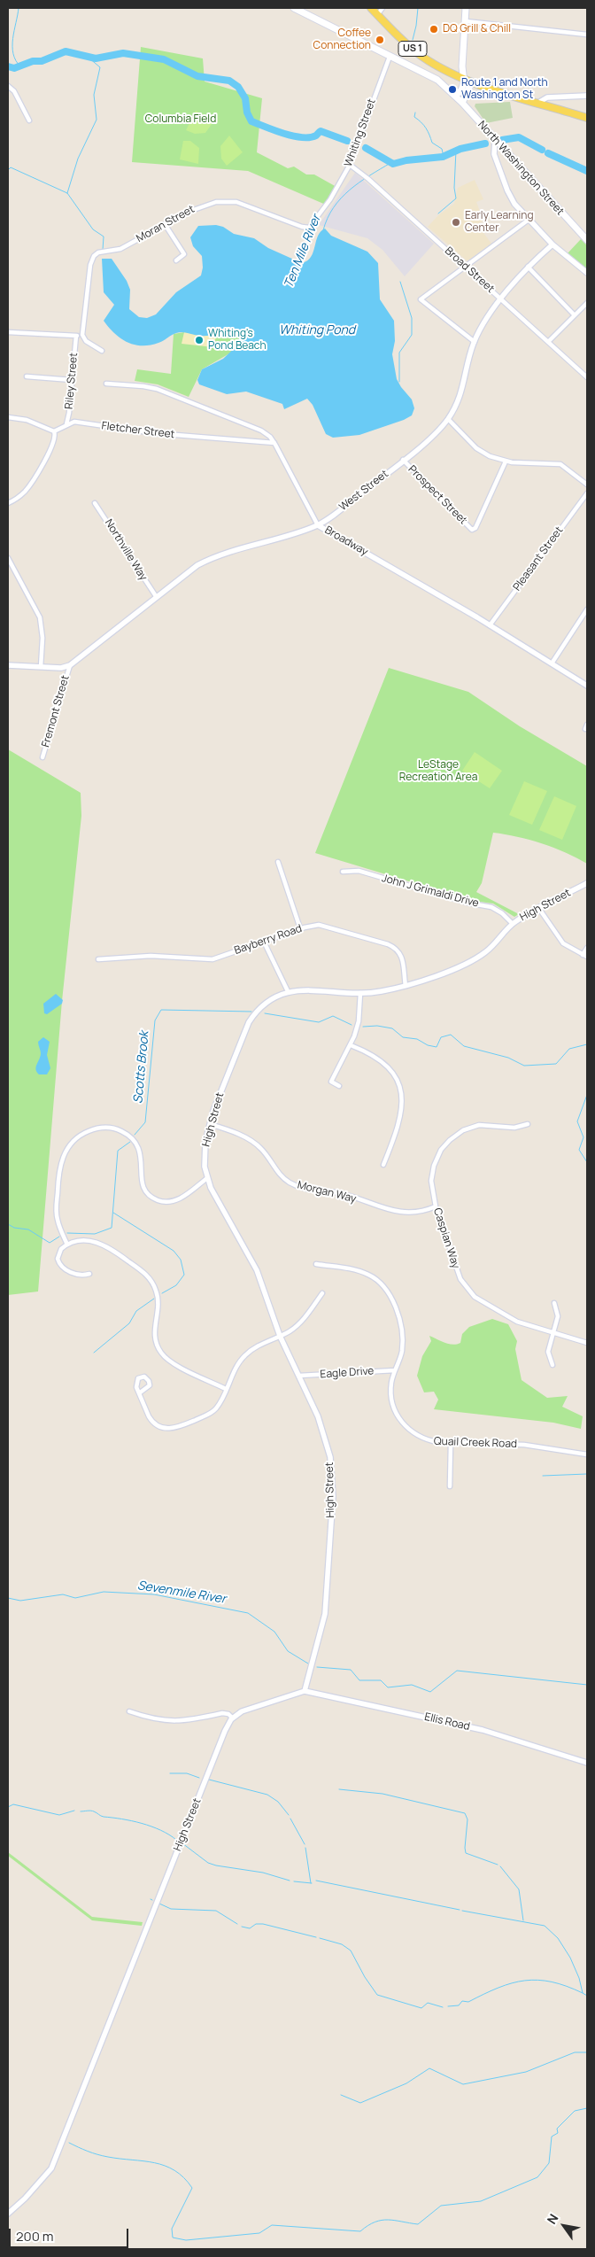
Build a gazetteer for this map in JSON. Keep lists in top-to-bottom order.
{
  "streets": {
    "main road": ["US 1", "North Washington Street"],
    "street": [
      "Whiting Street",
      "Moran Street",
      "Broad Street",
      "Riley Street",
      "Fletcher Street",
      "West Street",
      "Prospect Street",
      "Broadway",
      "Northville Way",
      "Pleasant Street",
      "Fremont Street",
      "John J Grimaldi Drive",
      "High Street",
      "Bayberry Road",
      "Morgan Way",
      "Caspian Way",
      "Eagle Drive",
      "Quail Creek Road",
      "Ellis Road"
    ]
  },
  "crossings": [
    ["Whiting Street", "North Washington Street"],
    ["Whiting Street", "Moran Street"],
    ["Whiting Street", "Broad Street"],
    ["Broad Street", "West Street"],
    ["Riley Street", "Fletcher Street"],
    ["Fletcher Street", "Broadway"],
    ["West Street", "Prospect Street"],
    ["West Street", "Broadway"],
    ["West Street", "Northville Way"],
    ["West Street", "Fremont Street"],
    ["Broadway", "Pleasant Street"],
    ["John J Grimaldi Drive", "High Street"],
    ["High Street", "Bayberry Road"],
    ["High Street", "Morgan Way"],
    ["High Street", "Eagle Drive"],
    ["High Street", "Ellis Road"],
    ["Morgan Way", "Caspian Way"],
    ["Eagle Drive", "Quail Creek Road"]
  ],
  "water": [
    "Ten Mile River",
    "Whiting Pond",
    "Scotts Brook",
    "Sevenmile River"
  ],
  "parks": ["Columbia Field", "LeStage Recreation Area"],
  "places": [
    "DQ Grill & Chill",
    "Coffee Connection",
    "Route 1 and North Washington St",
    "Early Learning Center",
    "Whiting's Pond Beach"
  ],
  "scale_bar": "200 m",
  "north": "top left"
}
